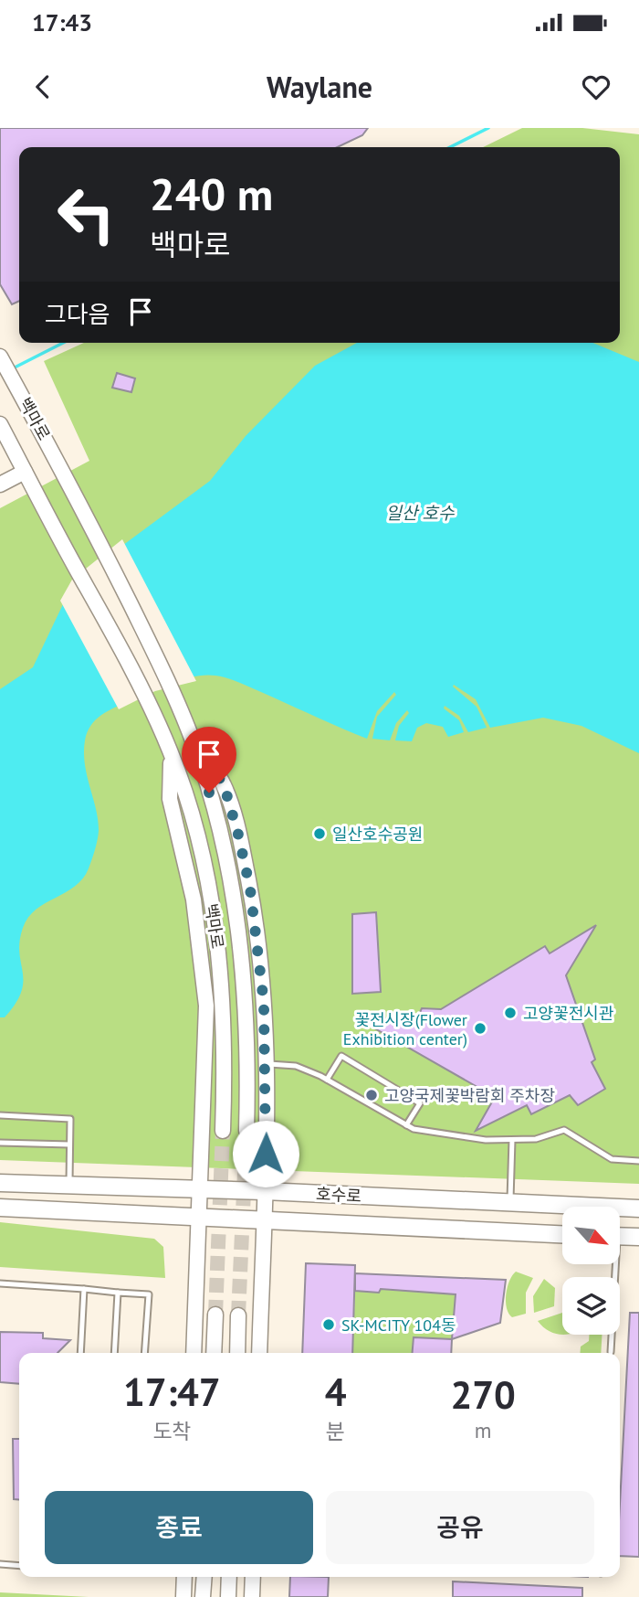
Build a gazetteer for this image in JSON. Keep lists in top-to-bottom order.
{
  "streets": {
    "main road": ["백마로", "호수로"]
  },
  "water": ["일산 호수"],
  "places": [
    "일산호수공원",
    "고양꽃전시관",
    "꽃전시장(Flower Exhibition center)",
    "고양국제꽃박람회 주차장",
    "SK-MCITY 104동"
  ],
  "north": "bottom right",
  "page": {
    "status": "17:43",
    "header": "Waylane",
    "turn": ["240 m", "백마로"],
    "then": "그다음",
    "eta": [
      "17:47",
      "도착",
      "4",
      "분",
      "270",
      "m"
    ],
    "buttons": ["종료", "공유"]
  }
}
